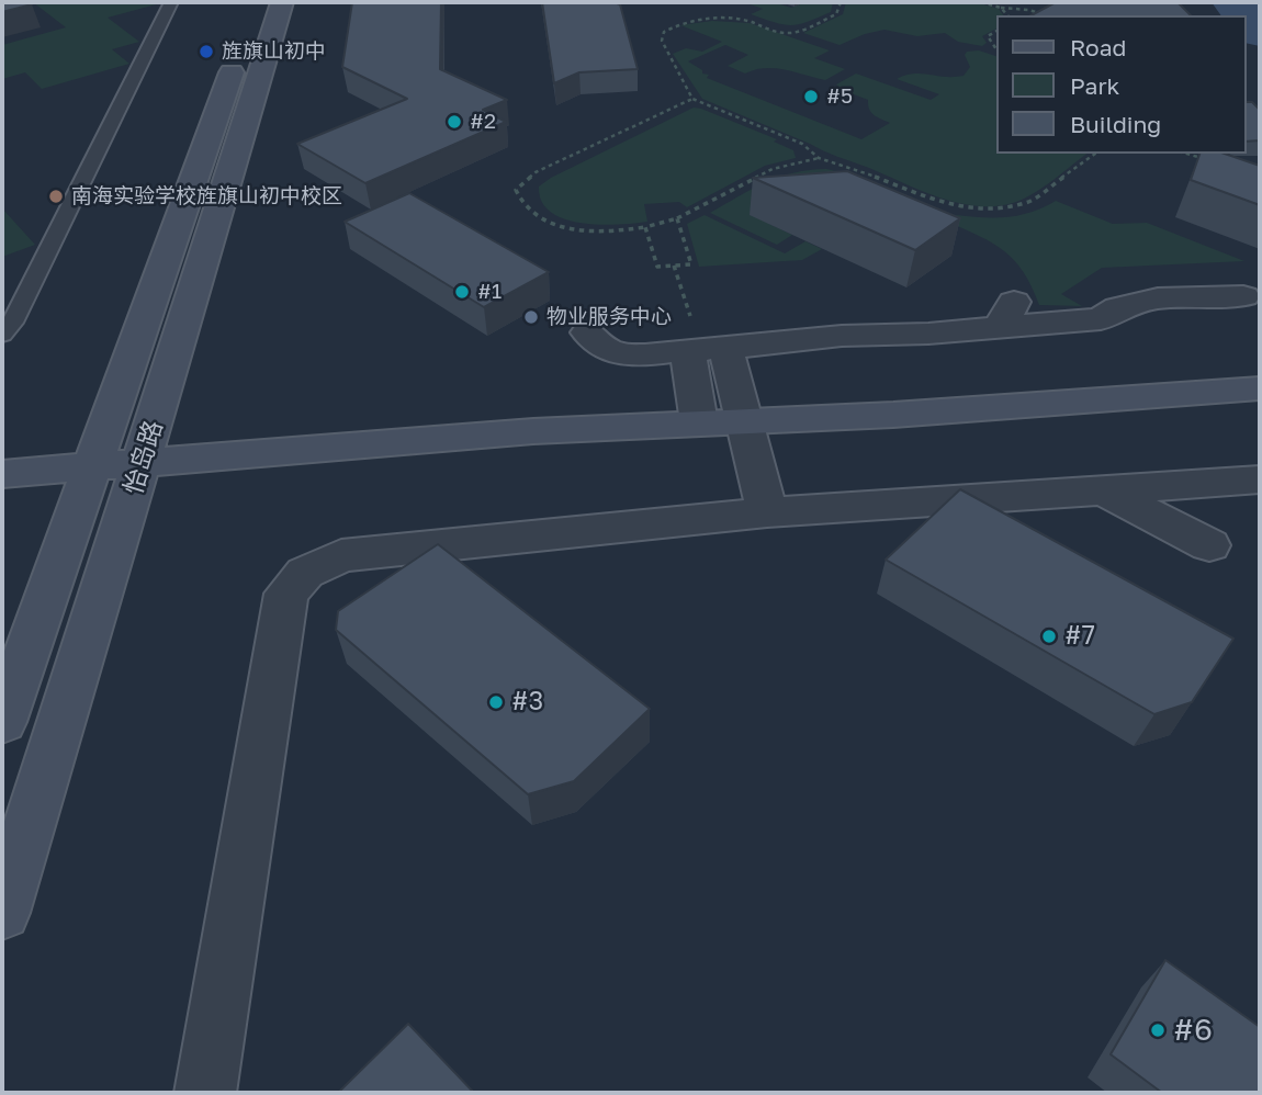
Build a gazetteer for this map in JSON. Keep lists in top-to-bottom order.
{
  "streets": {
    "street": ["怡岛路"]
  },
  "places": [
    "旌旗山初中",
    "#5",
    "#2",
    "南海实验学校旌旗山初中校区",
    "#1",
    "物业服务中心",
    "#7",
    "#3",
    "#6"
  ],
  "legend": ["Road", "Park", "Building"]
}
